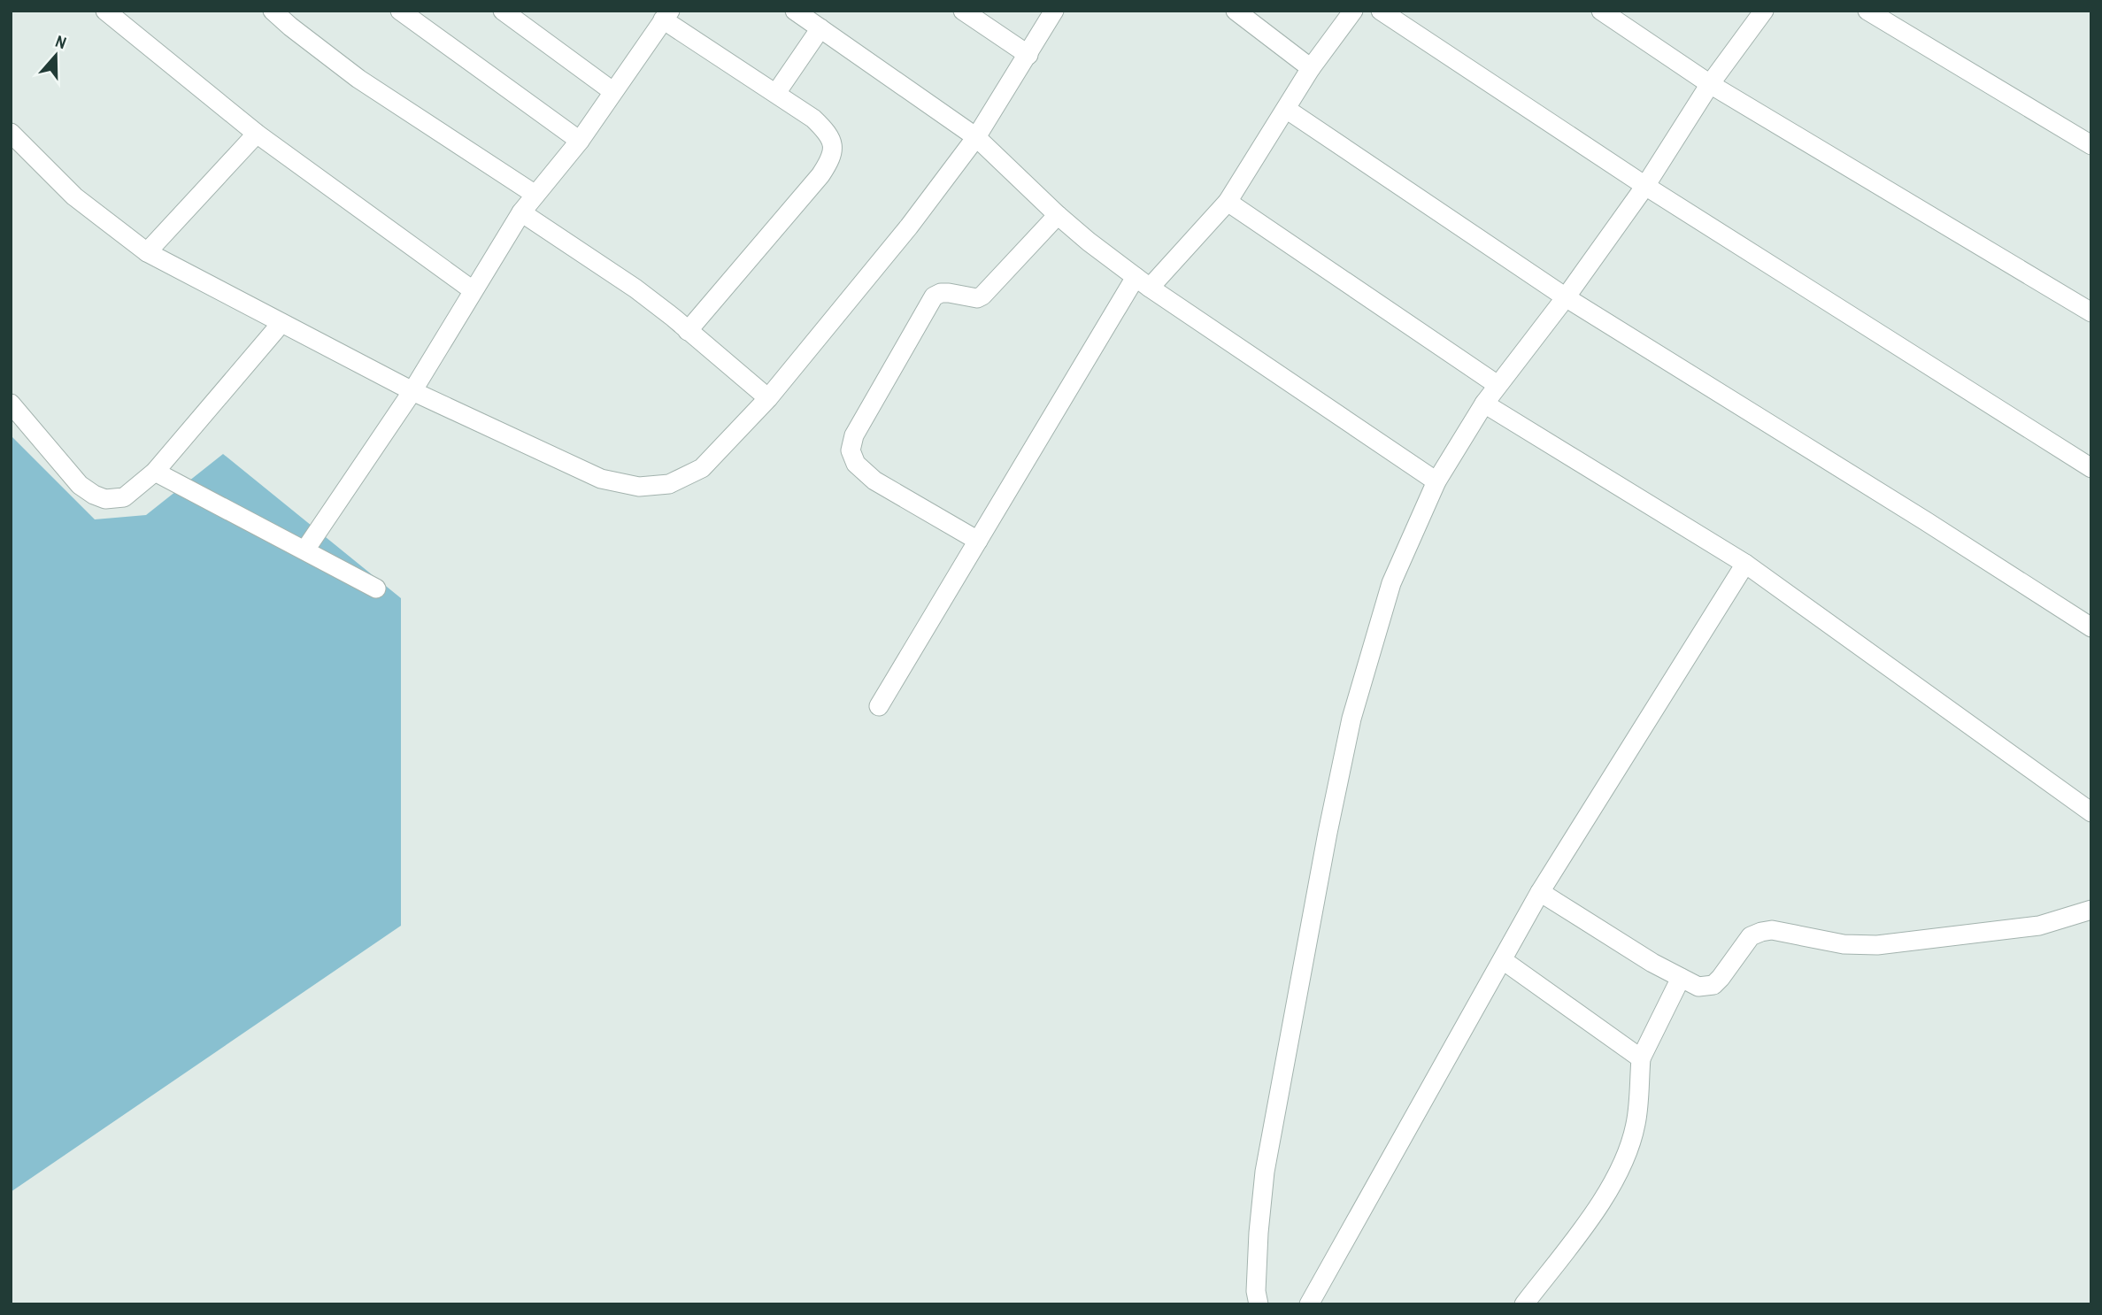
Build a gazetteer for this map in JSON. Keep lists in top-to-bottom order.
{
  "north": "top"
}
